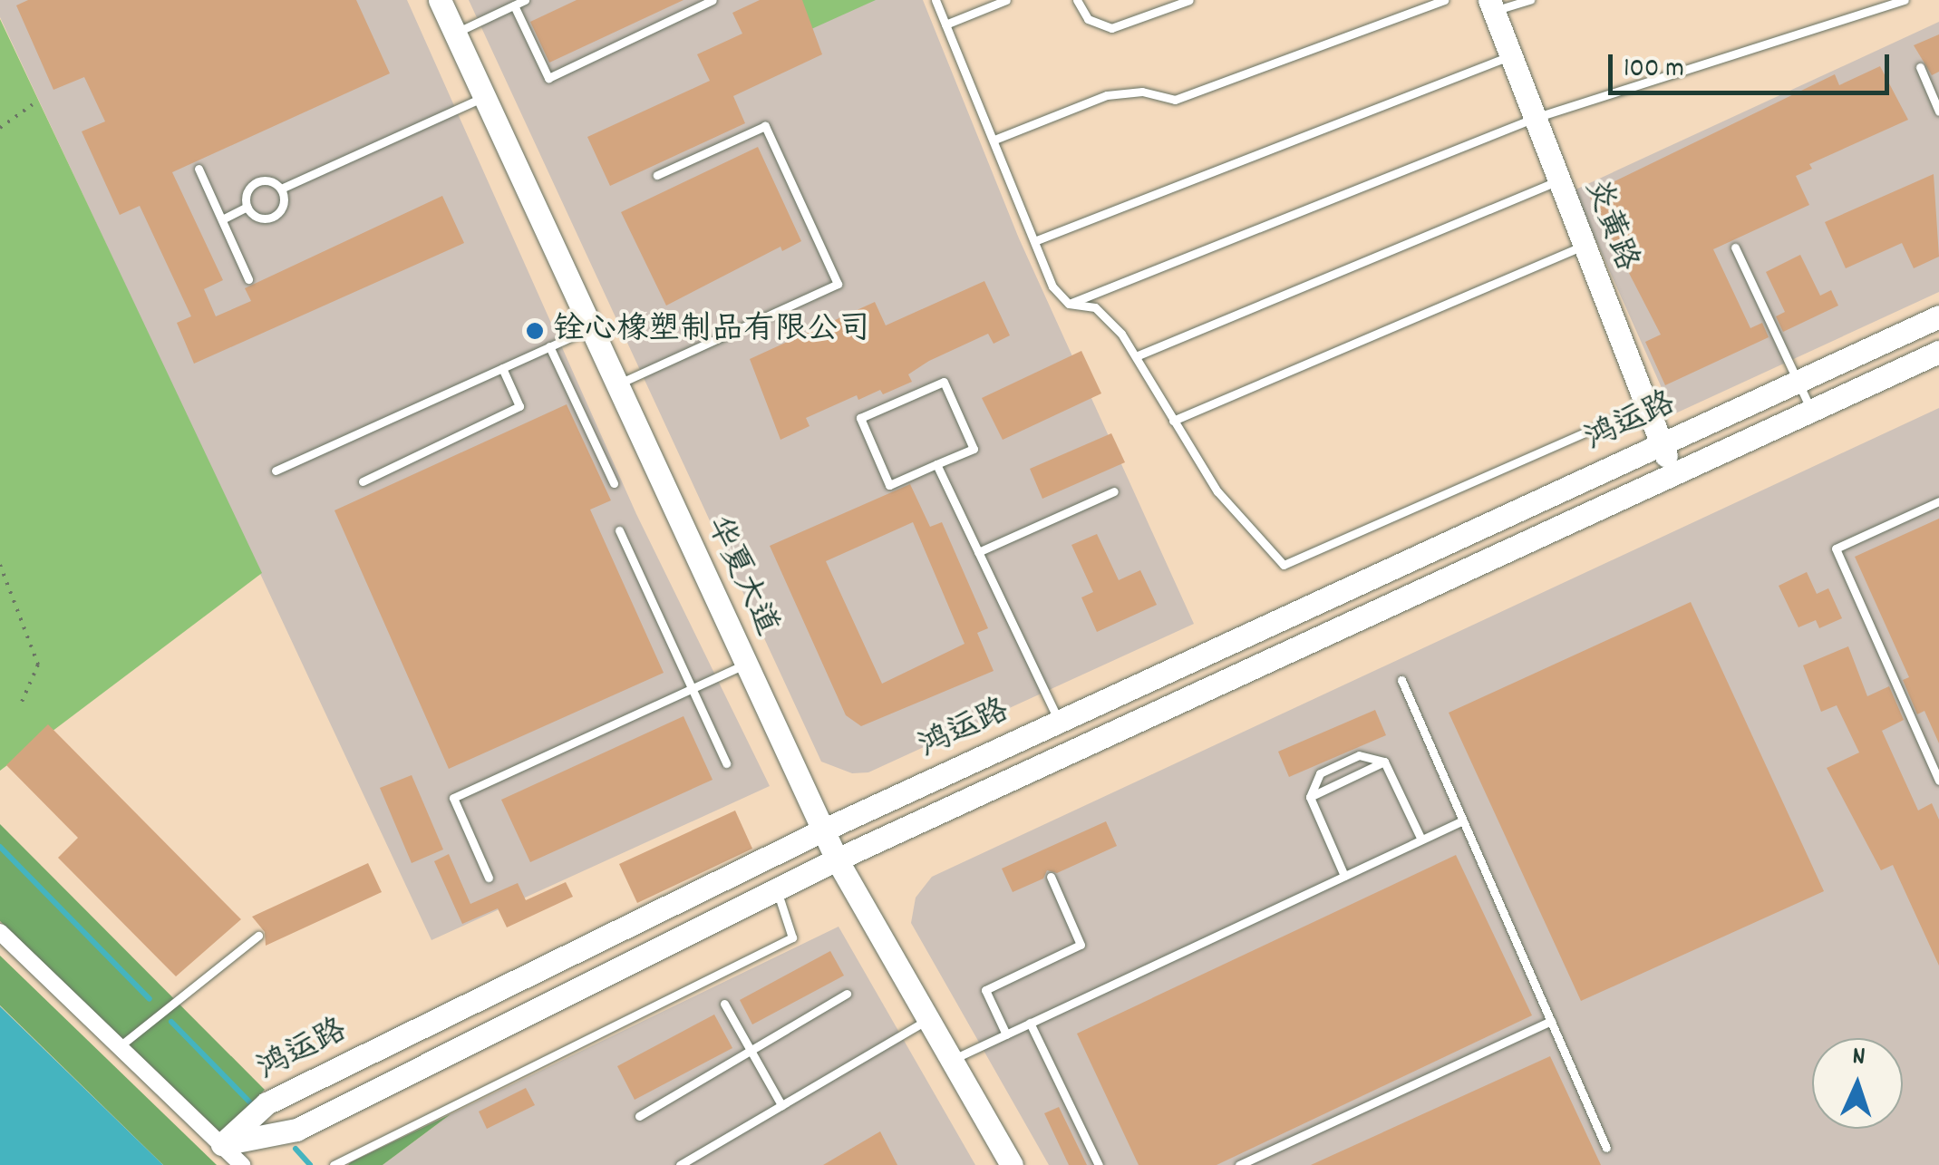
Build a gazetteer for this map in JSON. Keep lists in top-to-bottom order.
{
  "streets": {
    "street": ["炎黄路", "鸿运路", "华夏大道"]
  },
  "crossings": [
    ["炎黄路", "鸿运路"],
    ["鸿运路", "华夏大道"]
  ],
  "places": ["铨心橡塑制品有限公司"],
  "scale_bar": "100 m",
  "north": "top"
}
